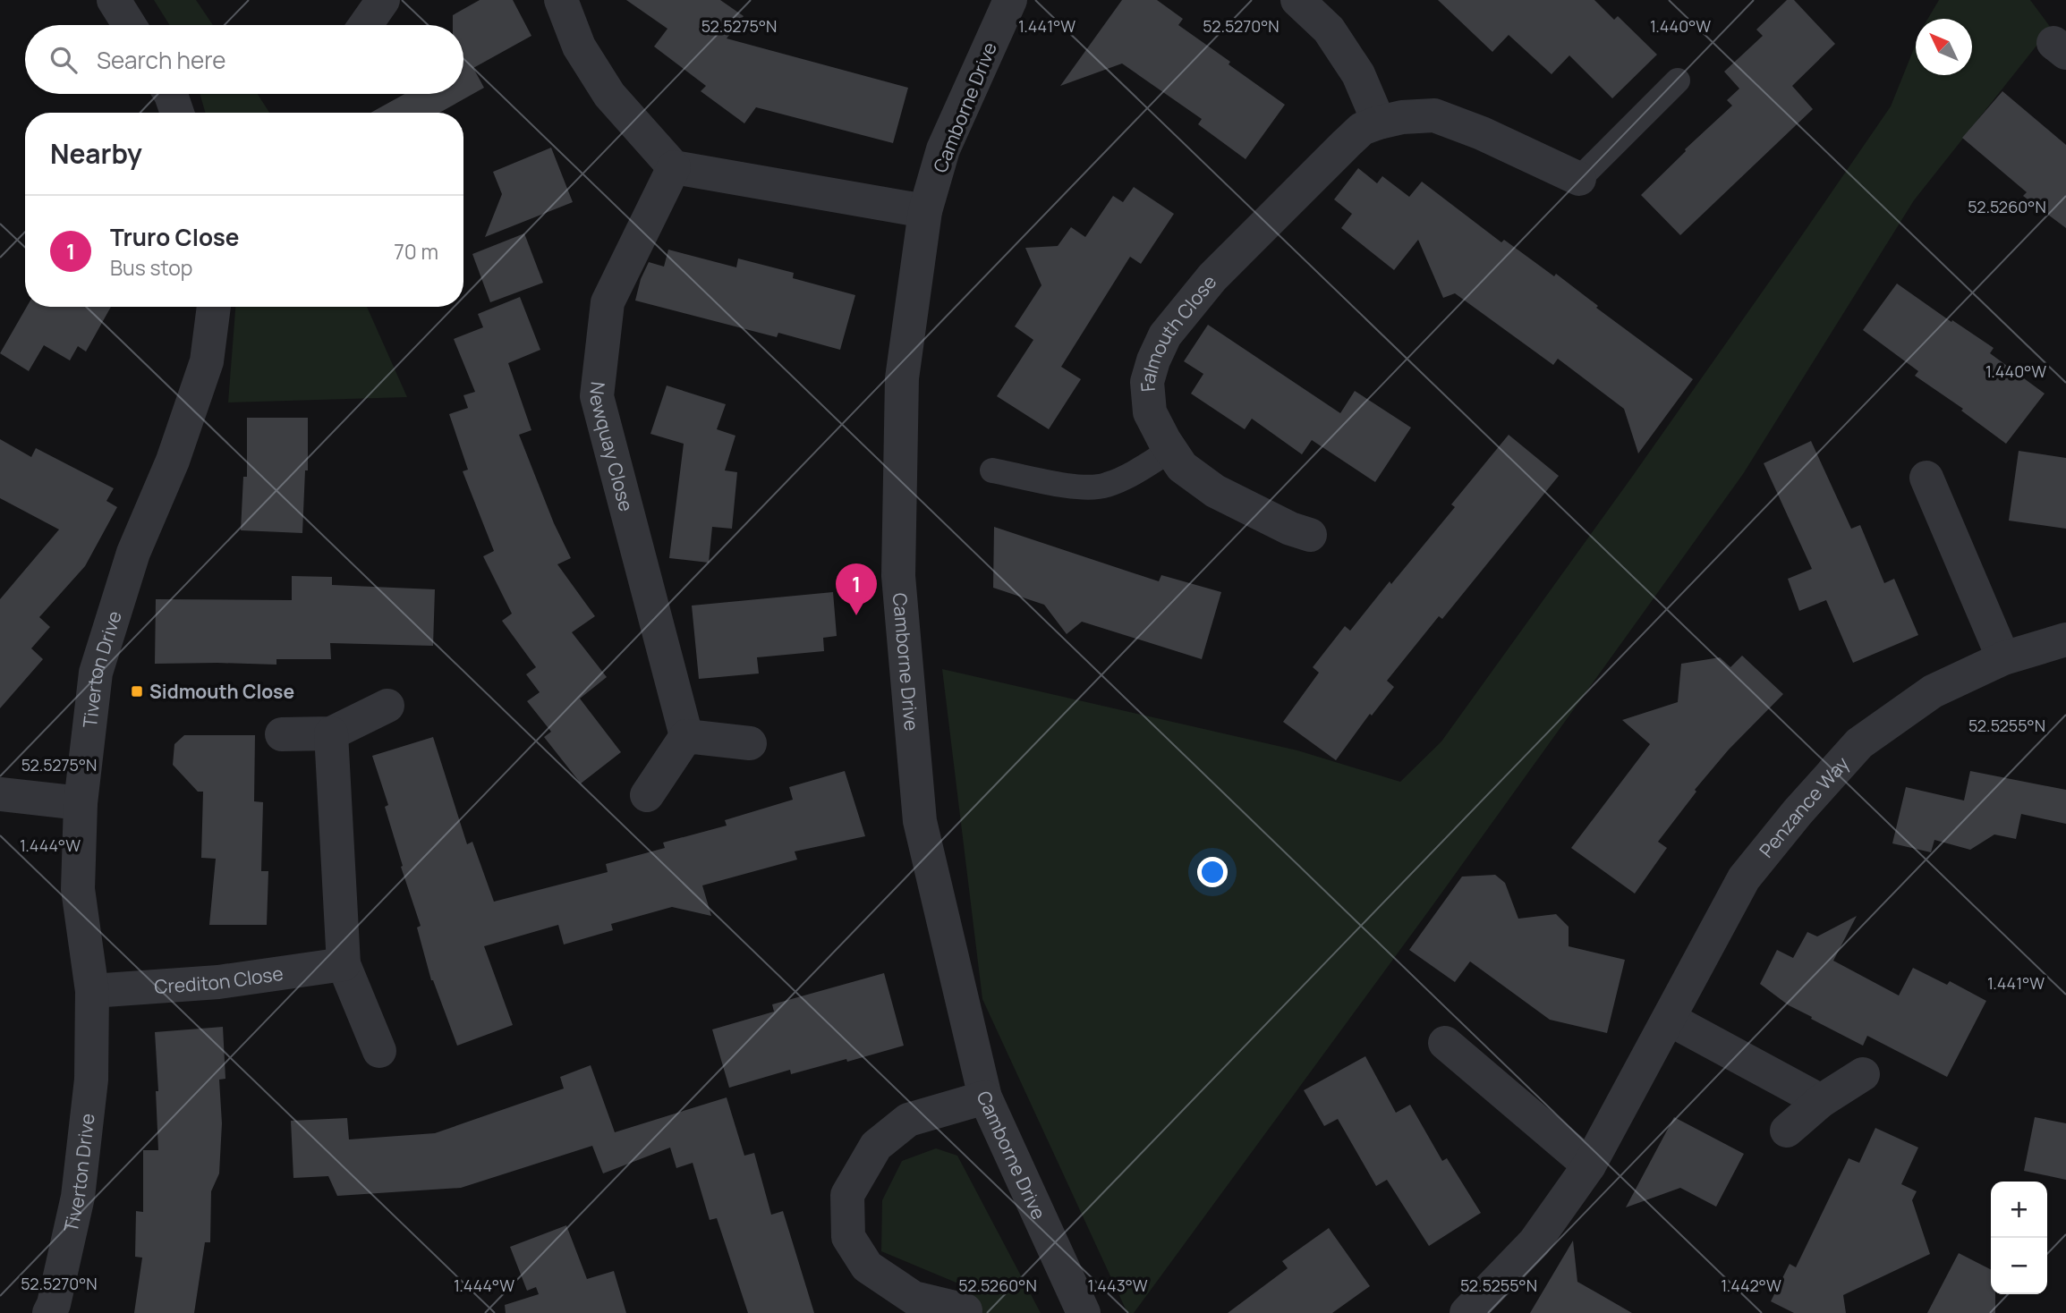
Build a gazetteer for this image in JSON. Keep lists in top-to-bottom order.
{
  "streets": {
    "street": [
      "Camborne Drive",
      "Falmouth Close",
      "Newquay Close",
      "Tiverton Drive",
      "Penzance Way",
      "Crediton Close"
    ]
  },
  "crossings": [
    ["Tiverton Drive", "Crediton Close"]
  ],
  "places": {
    "transit": ["Sidmouth Close"]
  },
  "north": "top left",
  "page": {
    "search": "Search here",
    "heading": "Nearby",
    "list": [
      {
        "mark": "1",
        "name": "Truro Close",
        "note": "Bus stop",
        "value": "70 m"
      }
    ],
    "pins": "1",
    "map_buttons": ["+", "−"]
  },
  "coordinates": [
    "1.441°W",
    "1.440°W",
    "52.5275°N",
    "52.5270°N",
    "52.5260°N",
    "52.5255°N",
    "1.444°W",
    "1.443°W",
    "1.442°W"
  ]
}
